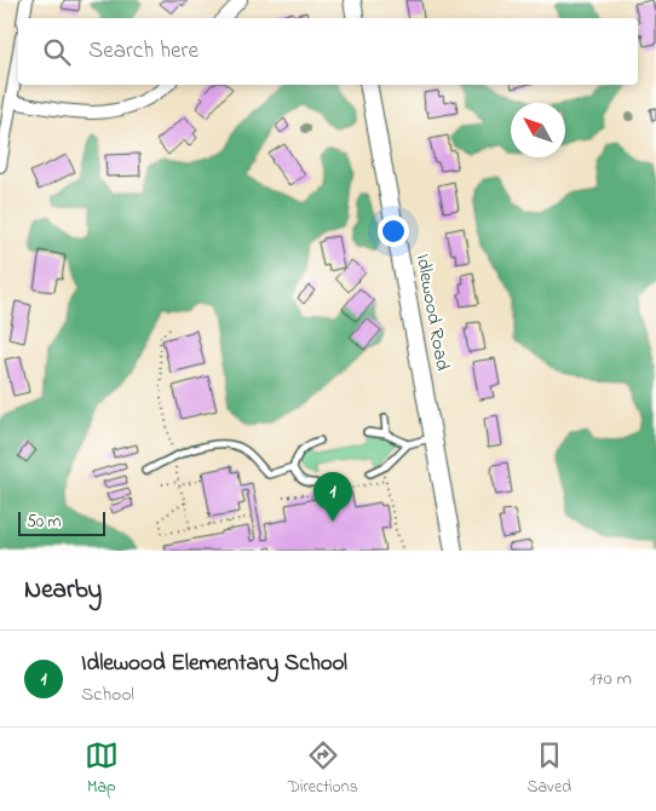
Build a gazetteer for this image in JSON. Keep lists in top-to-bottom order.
{
  "streets": {
    "street": ["Idlewood Road"]
  },
  "scale_bar": "50 m",
  "north": "top left",
  "page": {
    "search": "Search here",
    "pins": "1",
    "scale": "50 m",
    "heading": "Nearby",
    "list": [
      {
        "mark": "1",
        "name": "Idlewood Elementary School",
        "note": "School",
        "value": "170 m"
      }
    ],
    "nav": ["Map", "Directions", "Saved"]
  }
}
